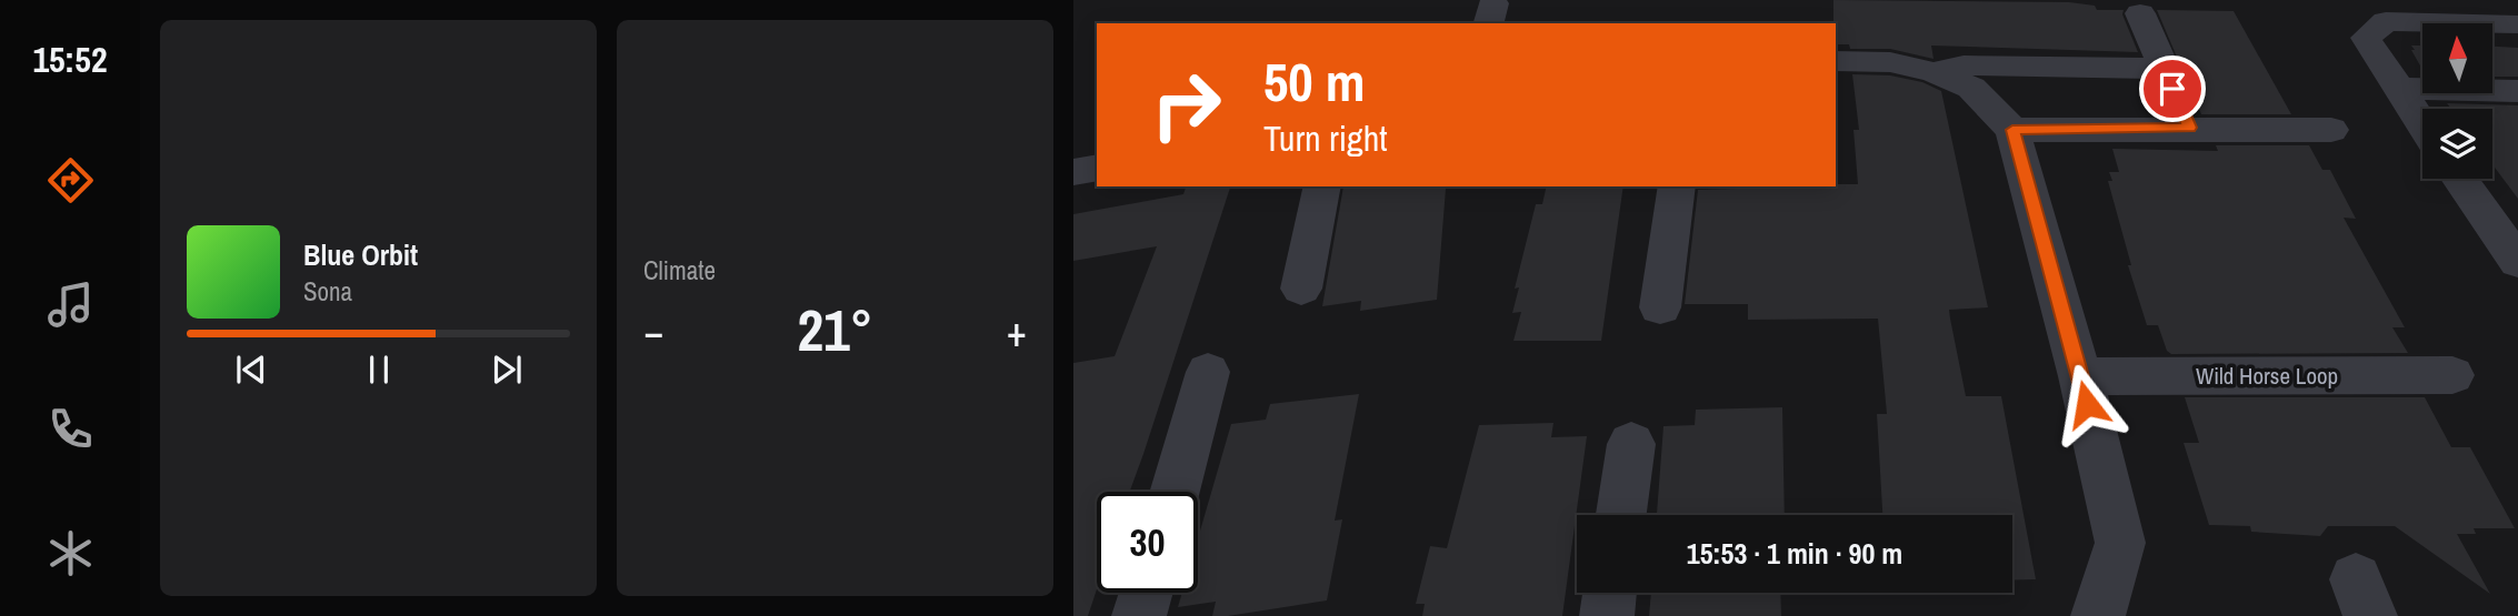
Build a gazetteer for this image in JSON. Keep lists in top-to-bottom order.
{
  "streets": {
    "street": ["Wild Horse Loop"]
  },
  "north": "top",
  "page": {
    "tabs": "15:52",
    "tile": "Climate",
    "turn": ["50 m", "Turn right"],
    "song": ["Blue Orbit", "Sona"],
    "heat": ["−", "21°", "+"],
    "limit": "30",
    "trip": "15:53 · 1 min · 90 m"
  }
}
